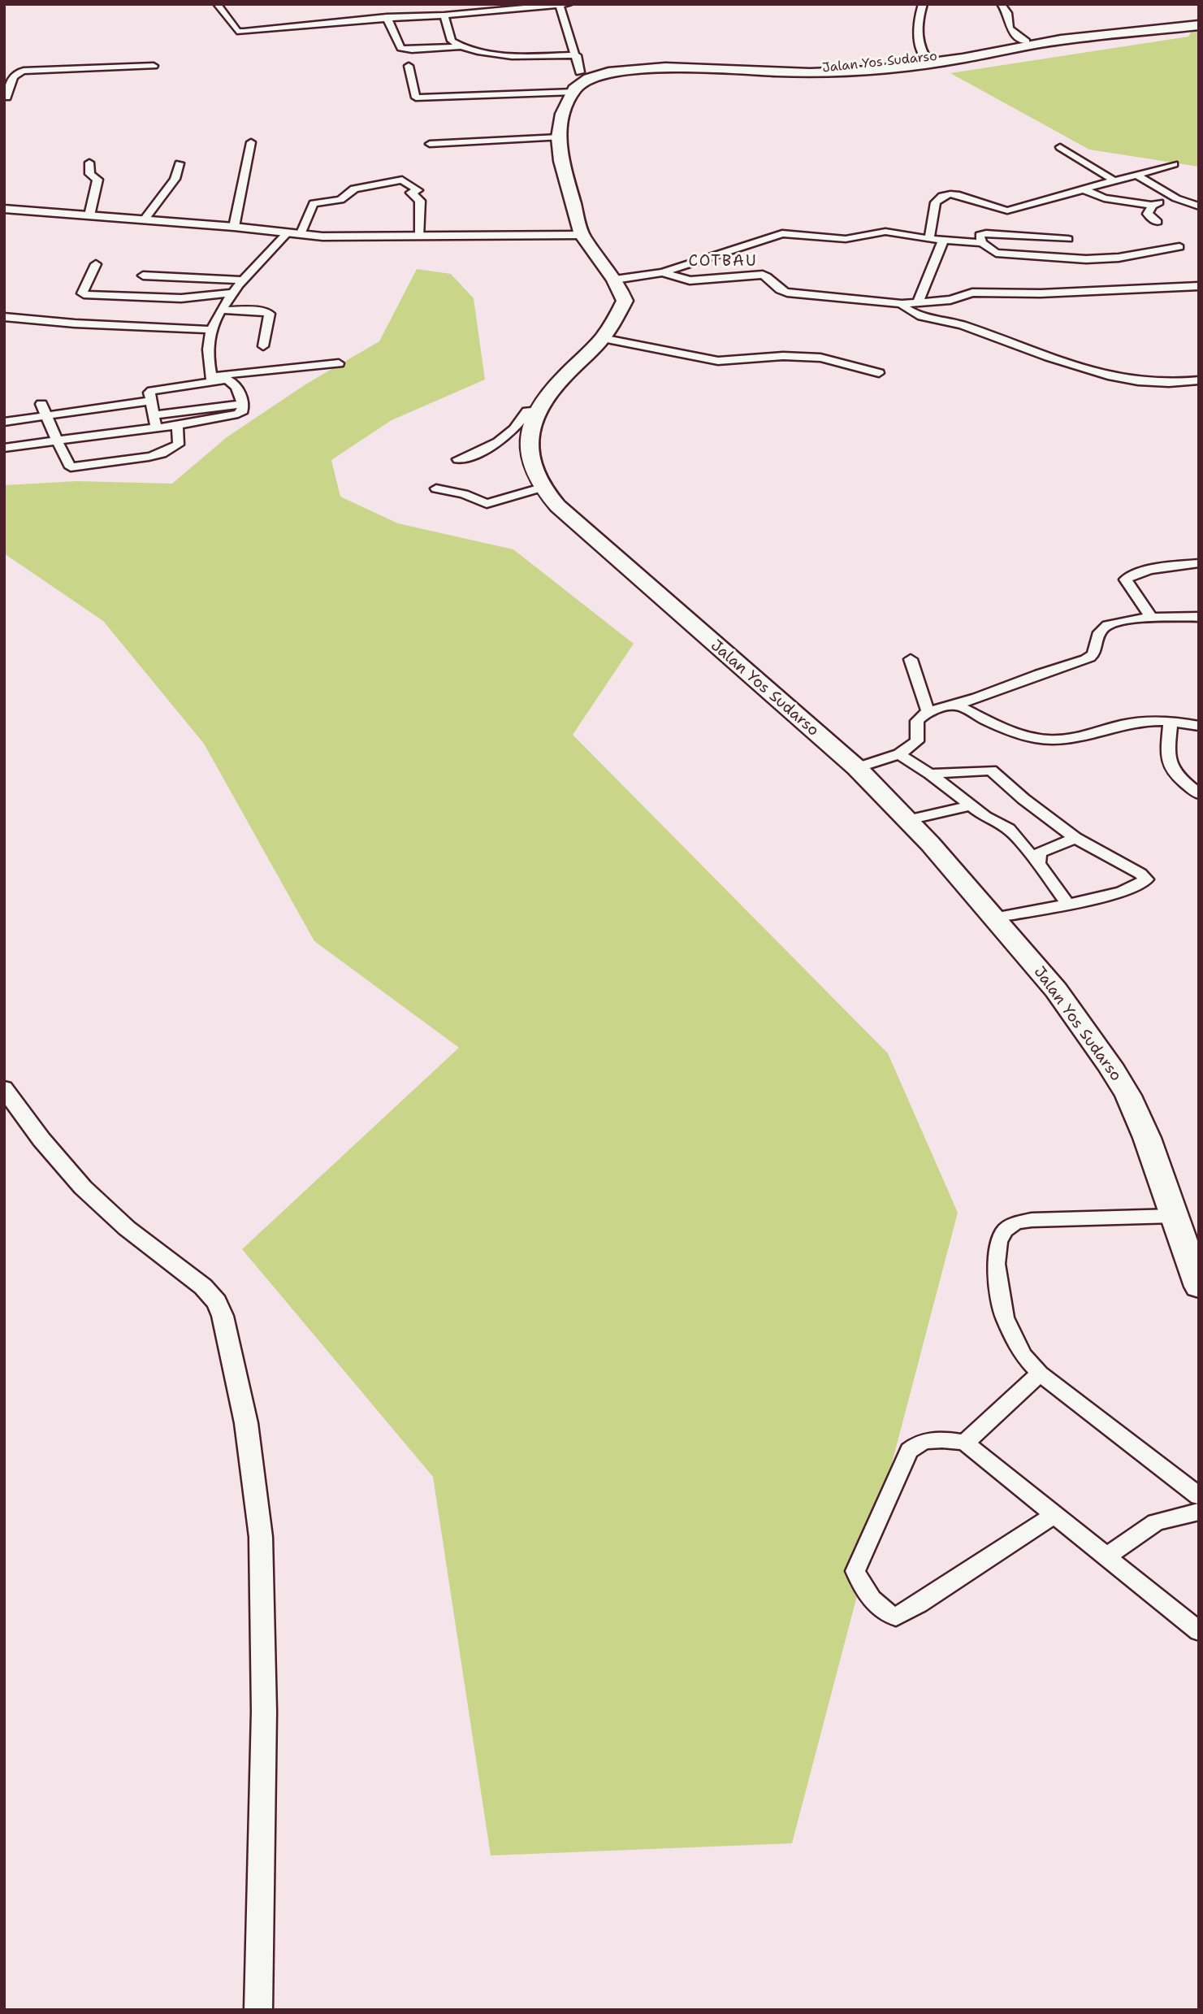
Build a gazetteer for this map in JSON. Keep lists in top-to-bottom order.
{
  "streets": {
    "highway": ["Jalan Yos Sudarso"]
  },
  "districts": ["COTBAU"]
}
